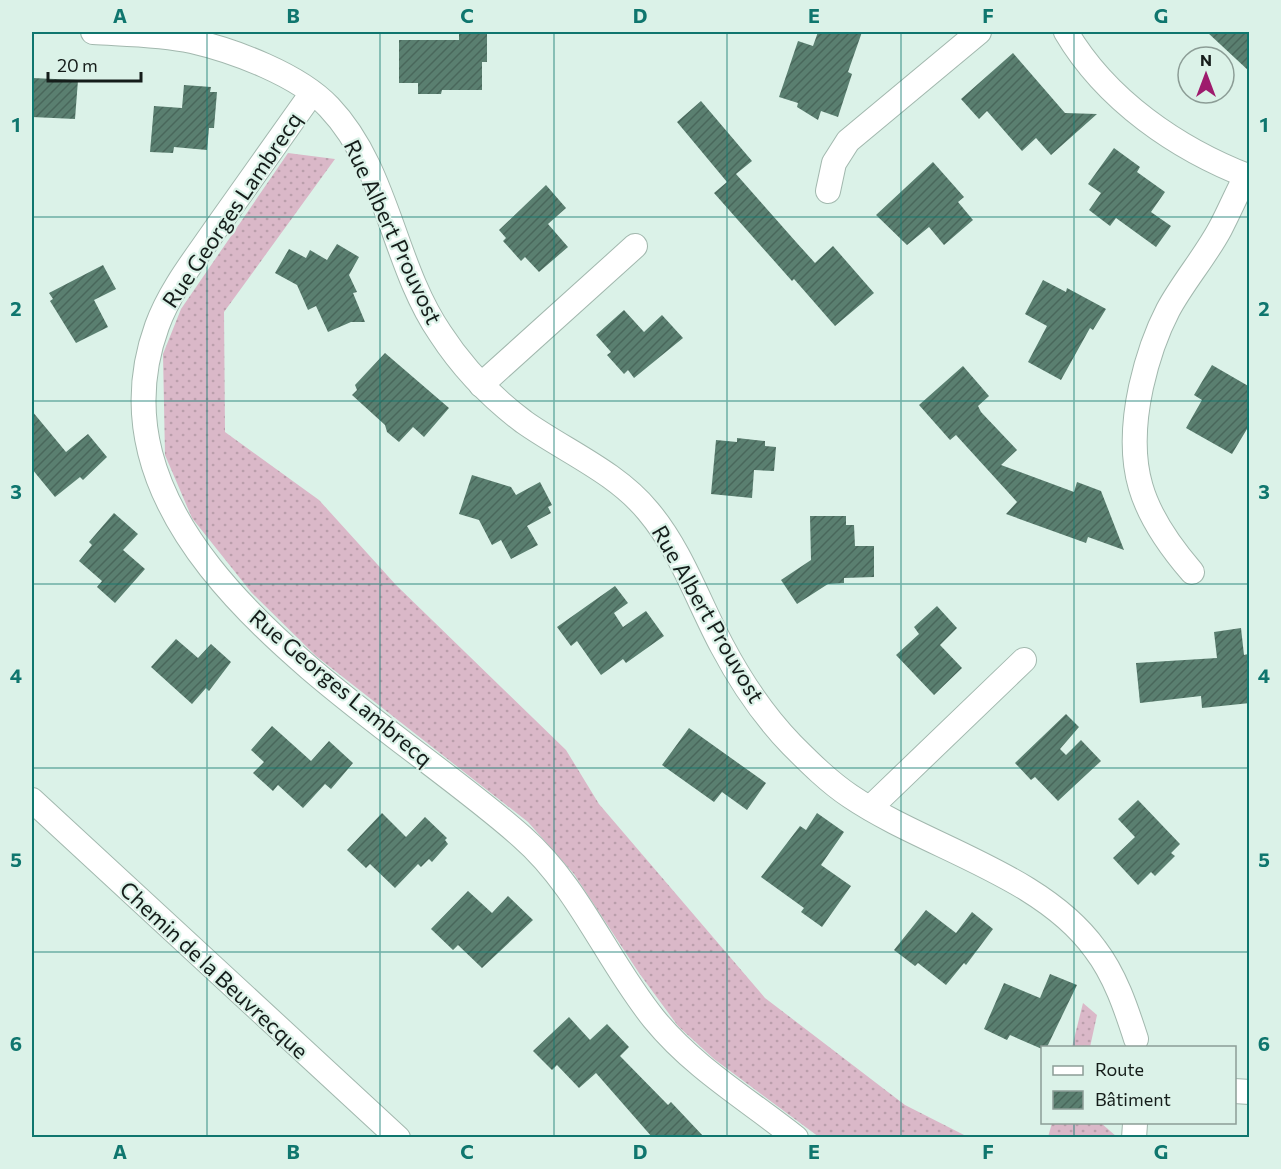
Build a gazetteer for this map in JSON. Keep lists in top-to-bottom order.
{
  "streets": {
    "street": ["Rue Georges Lambrecq", "Rue Albert Prouvost", "Chemin de la Beuvrecque"]
  },
  "crossings": [
    ["Rue Georges Lambrecq", "Rue Albert Prouvost"]
  ],
  "legend": ["Route", "Bâtiment"],
  "scale_bar": "20 m",
  "north": "top",
  "grid": {
    "columns": [
      "A",
      "B",
      "C",
      "D",
      "E",
      "F",
      "G"
    ],
    "rows": [
      "1",
      "2",
      "3",
      "4",
      "5",
      "6"
    ]
  }
}
